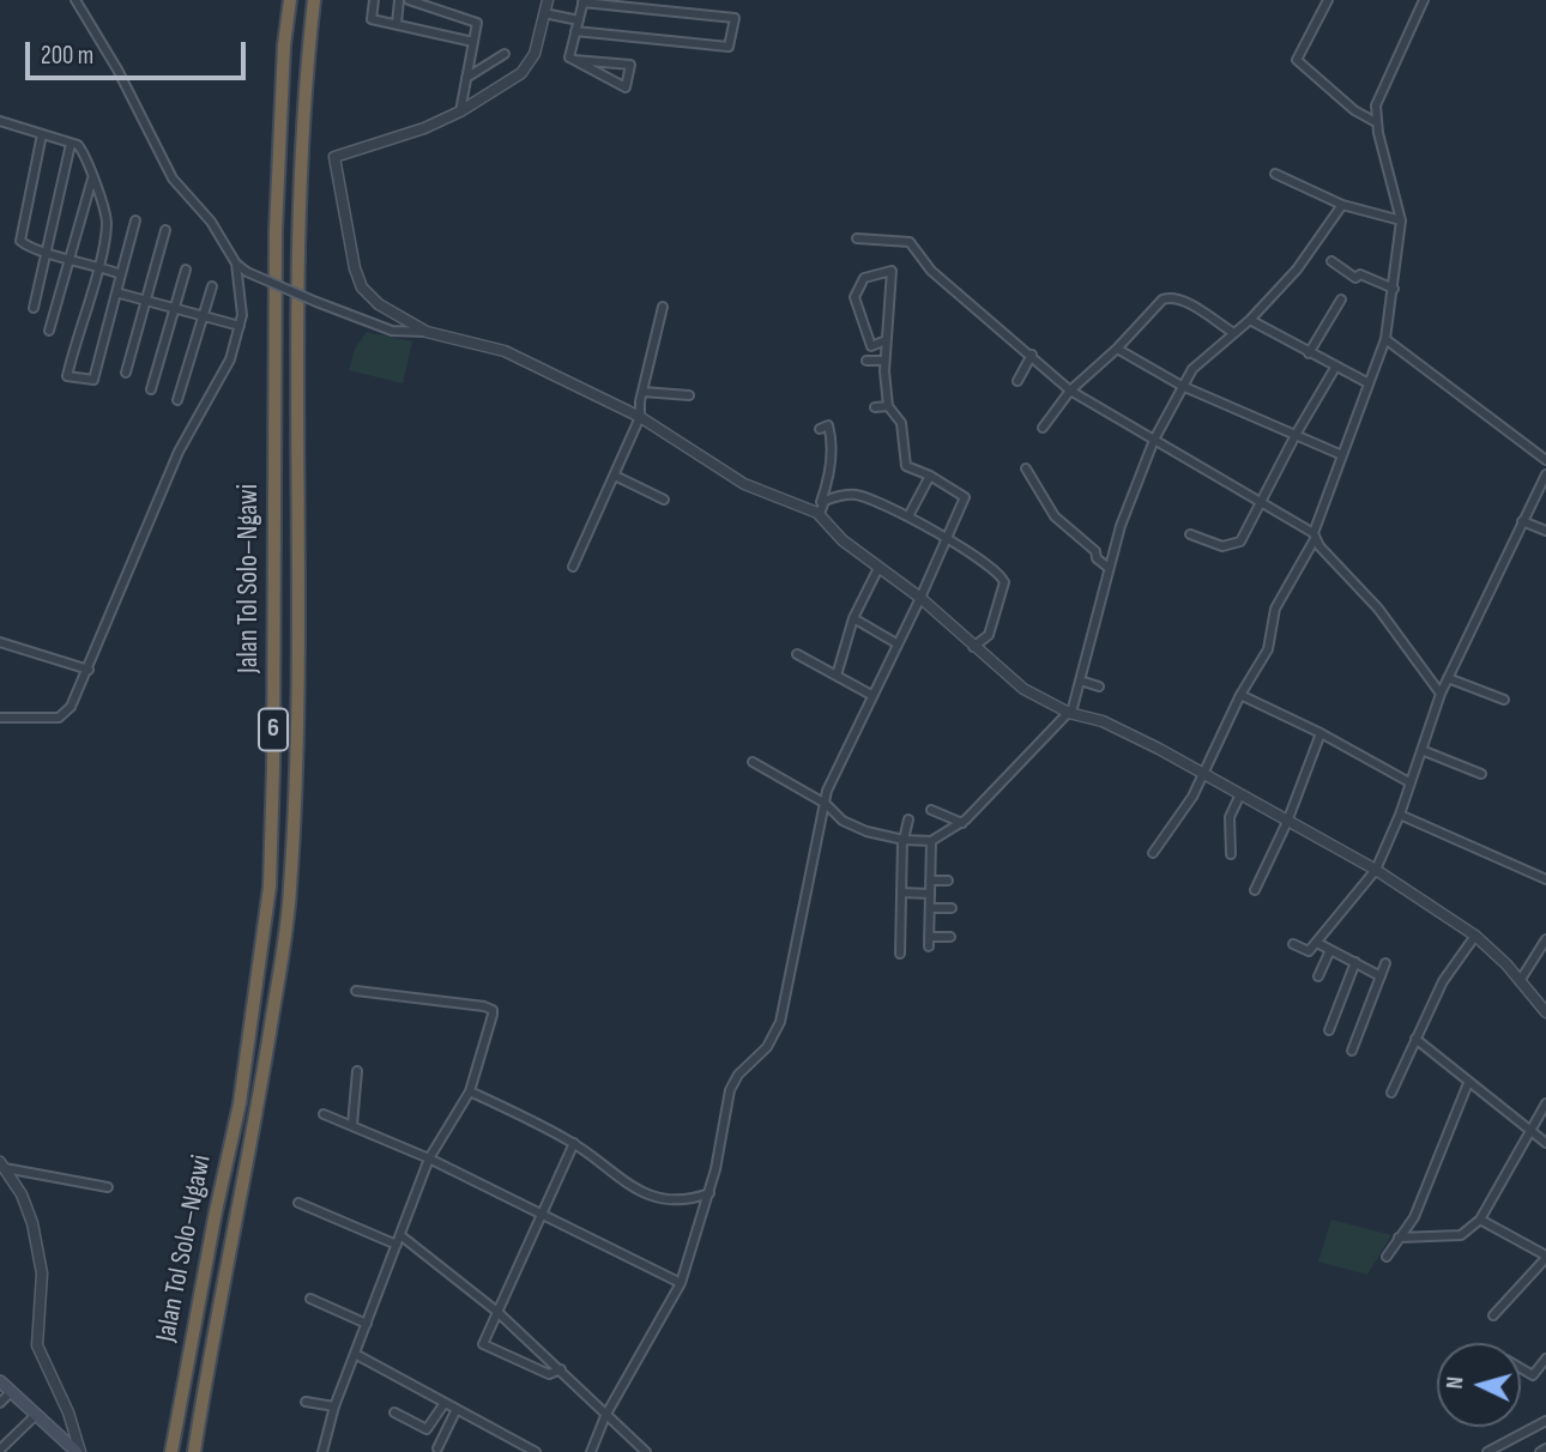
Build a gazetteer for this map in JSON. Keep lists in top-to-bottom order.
{
  "streets": {
    "highway": ["Jalan Tol Solo–Ngawi", "6"]
  },
  "scale_bar": "200 m",
  "north": "left"
}
